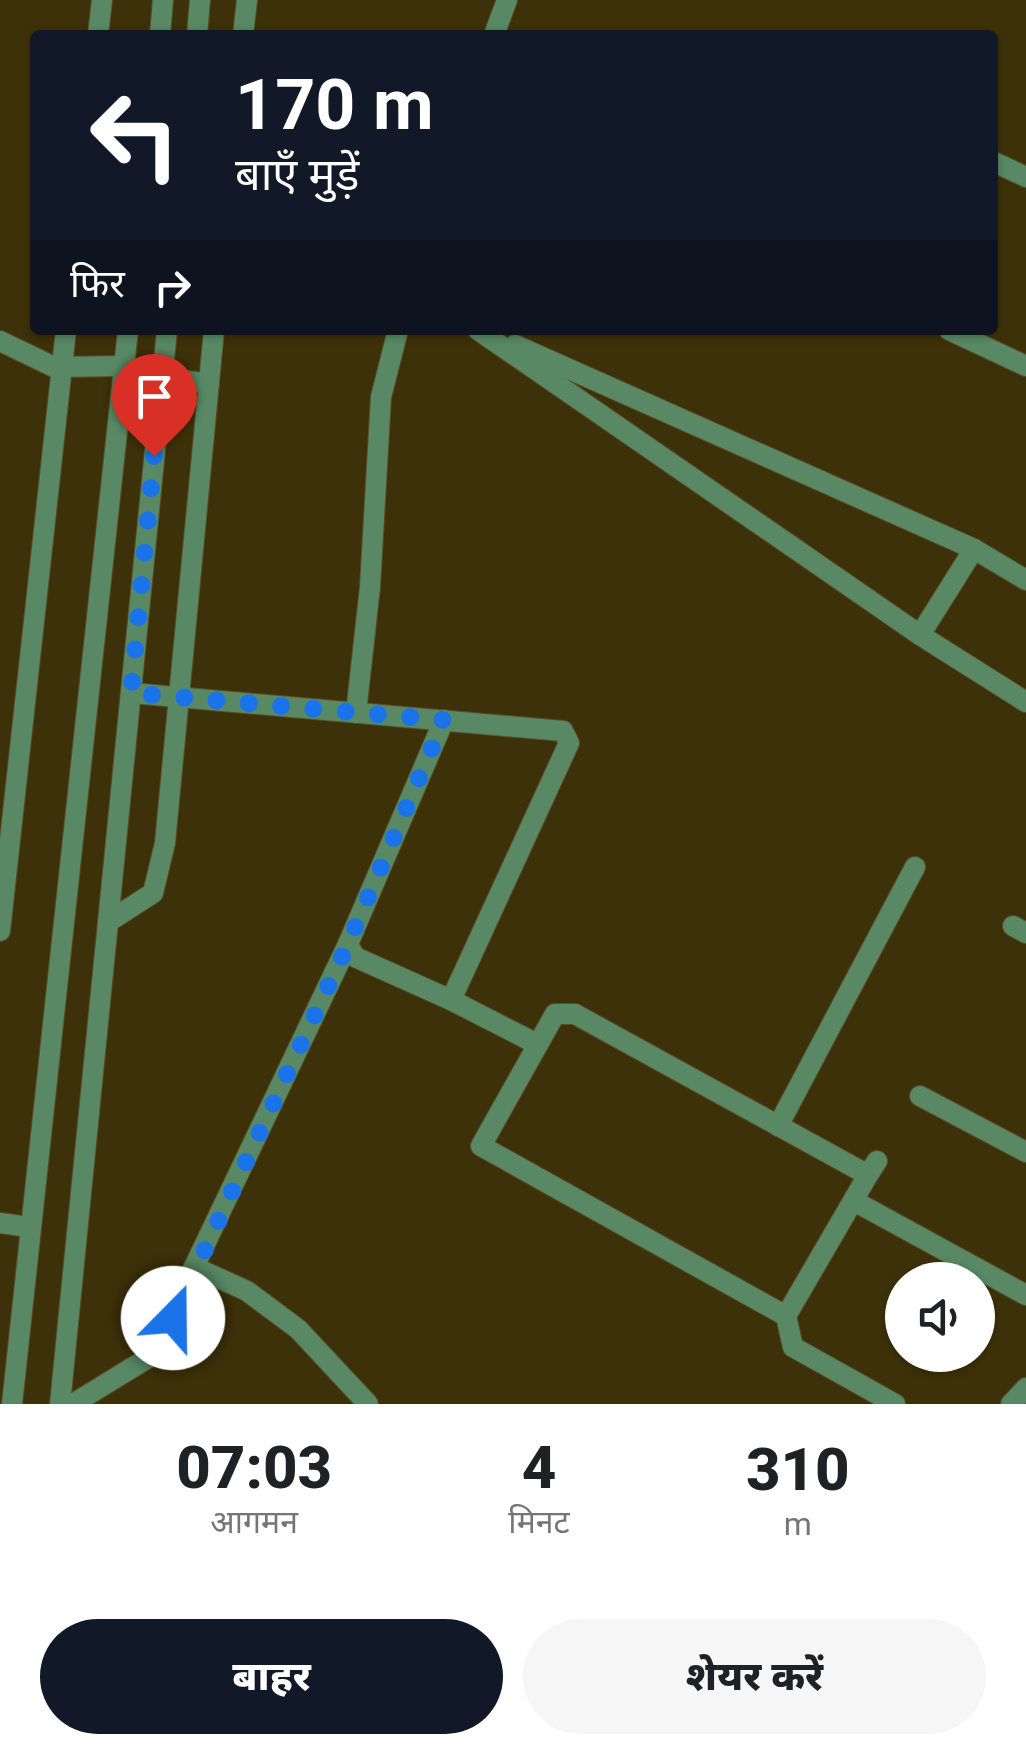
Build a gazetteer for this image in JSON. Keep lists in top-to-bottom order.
{
  "page": {
    "turn": ["170 m", "बाएँ मुड़ें"],
    "then": "फिर",
    "eta": [
      "07:03",
      "आगमन",
      "4",
      "मिनट",
      "310",
      "m"
    ],
    "buttons": ["बाहर", "शेयर करें"]
  }
}
